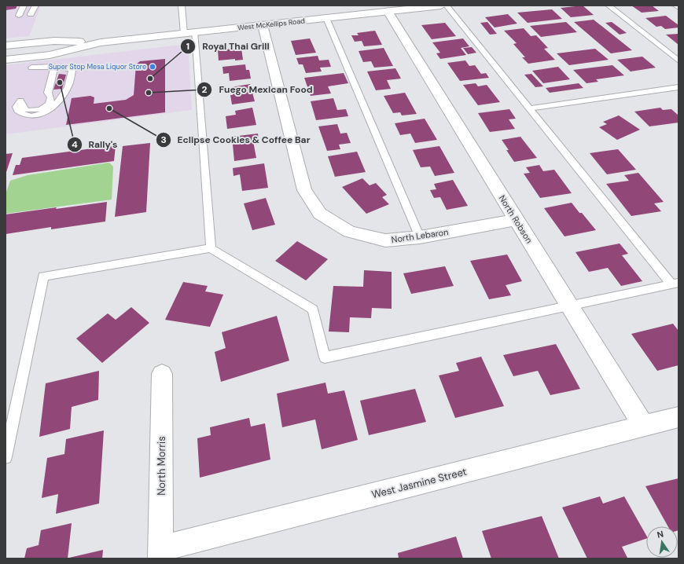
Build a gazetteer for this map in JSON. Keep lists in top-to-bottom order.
{
  "streets": {
    "street": [
      "West McKellips Road",
      "North Robson",
      "North Lebaron",
      "North Morris",
      "West Jasmine Street"
    ]
  },
  "crossings": [
    ["West McKellips Road", "North Robson"],
    ["West McKellips Road", "North Lebaron"],
    ["North Robson", "North Lebaron"],
    ["North Robson", "West Jasmine Street"],
    ["North Morris", "West Jasmine Street"]
  ],
  "places": [
    "Super Stop Mesa Liquor Store",
    "Royal Thai Grill",
    "Rally's",
    "Fuego Mexican Food",
    "Eclipse Cookies & Coffee Bar"
  ],
  "north": "top"
}
